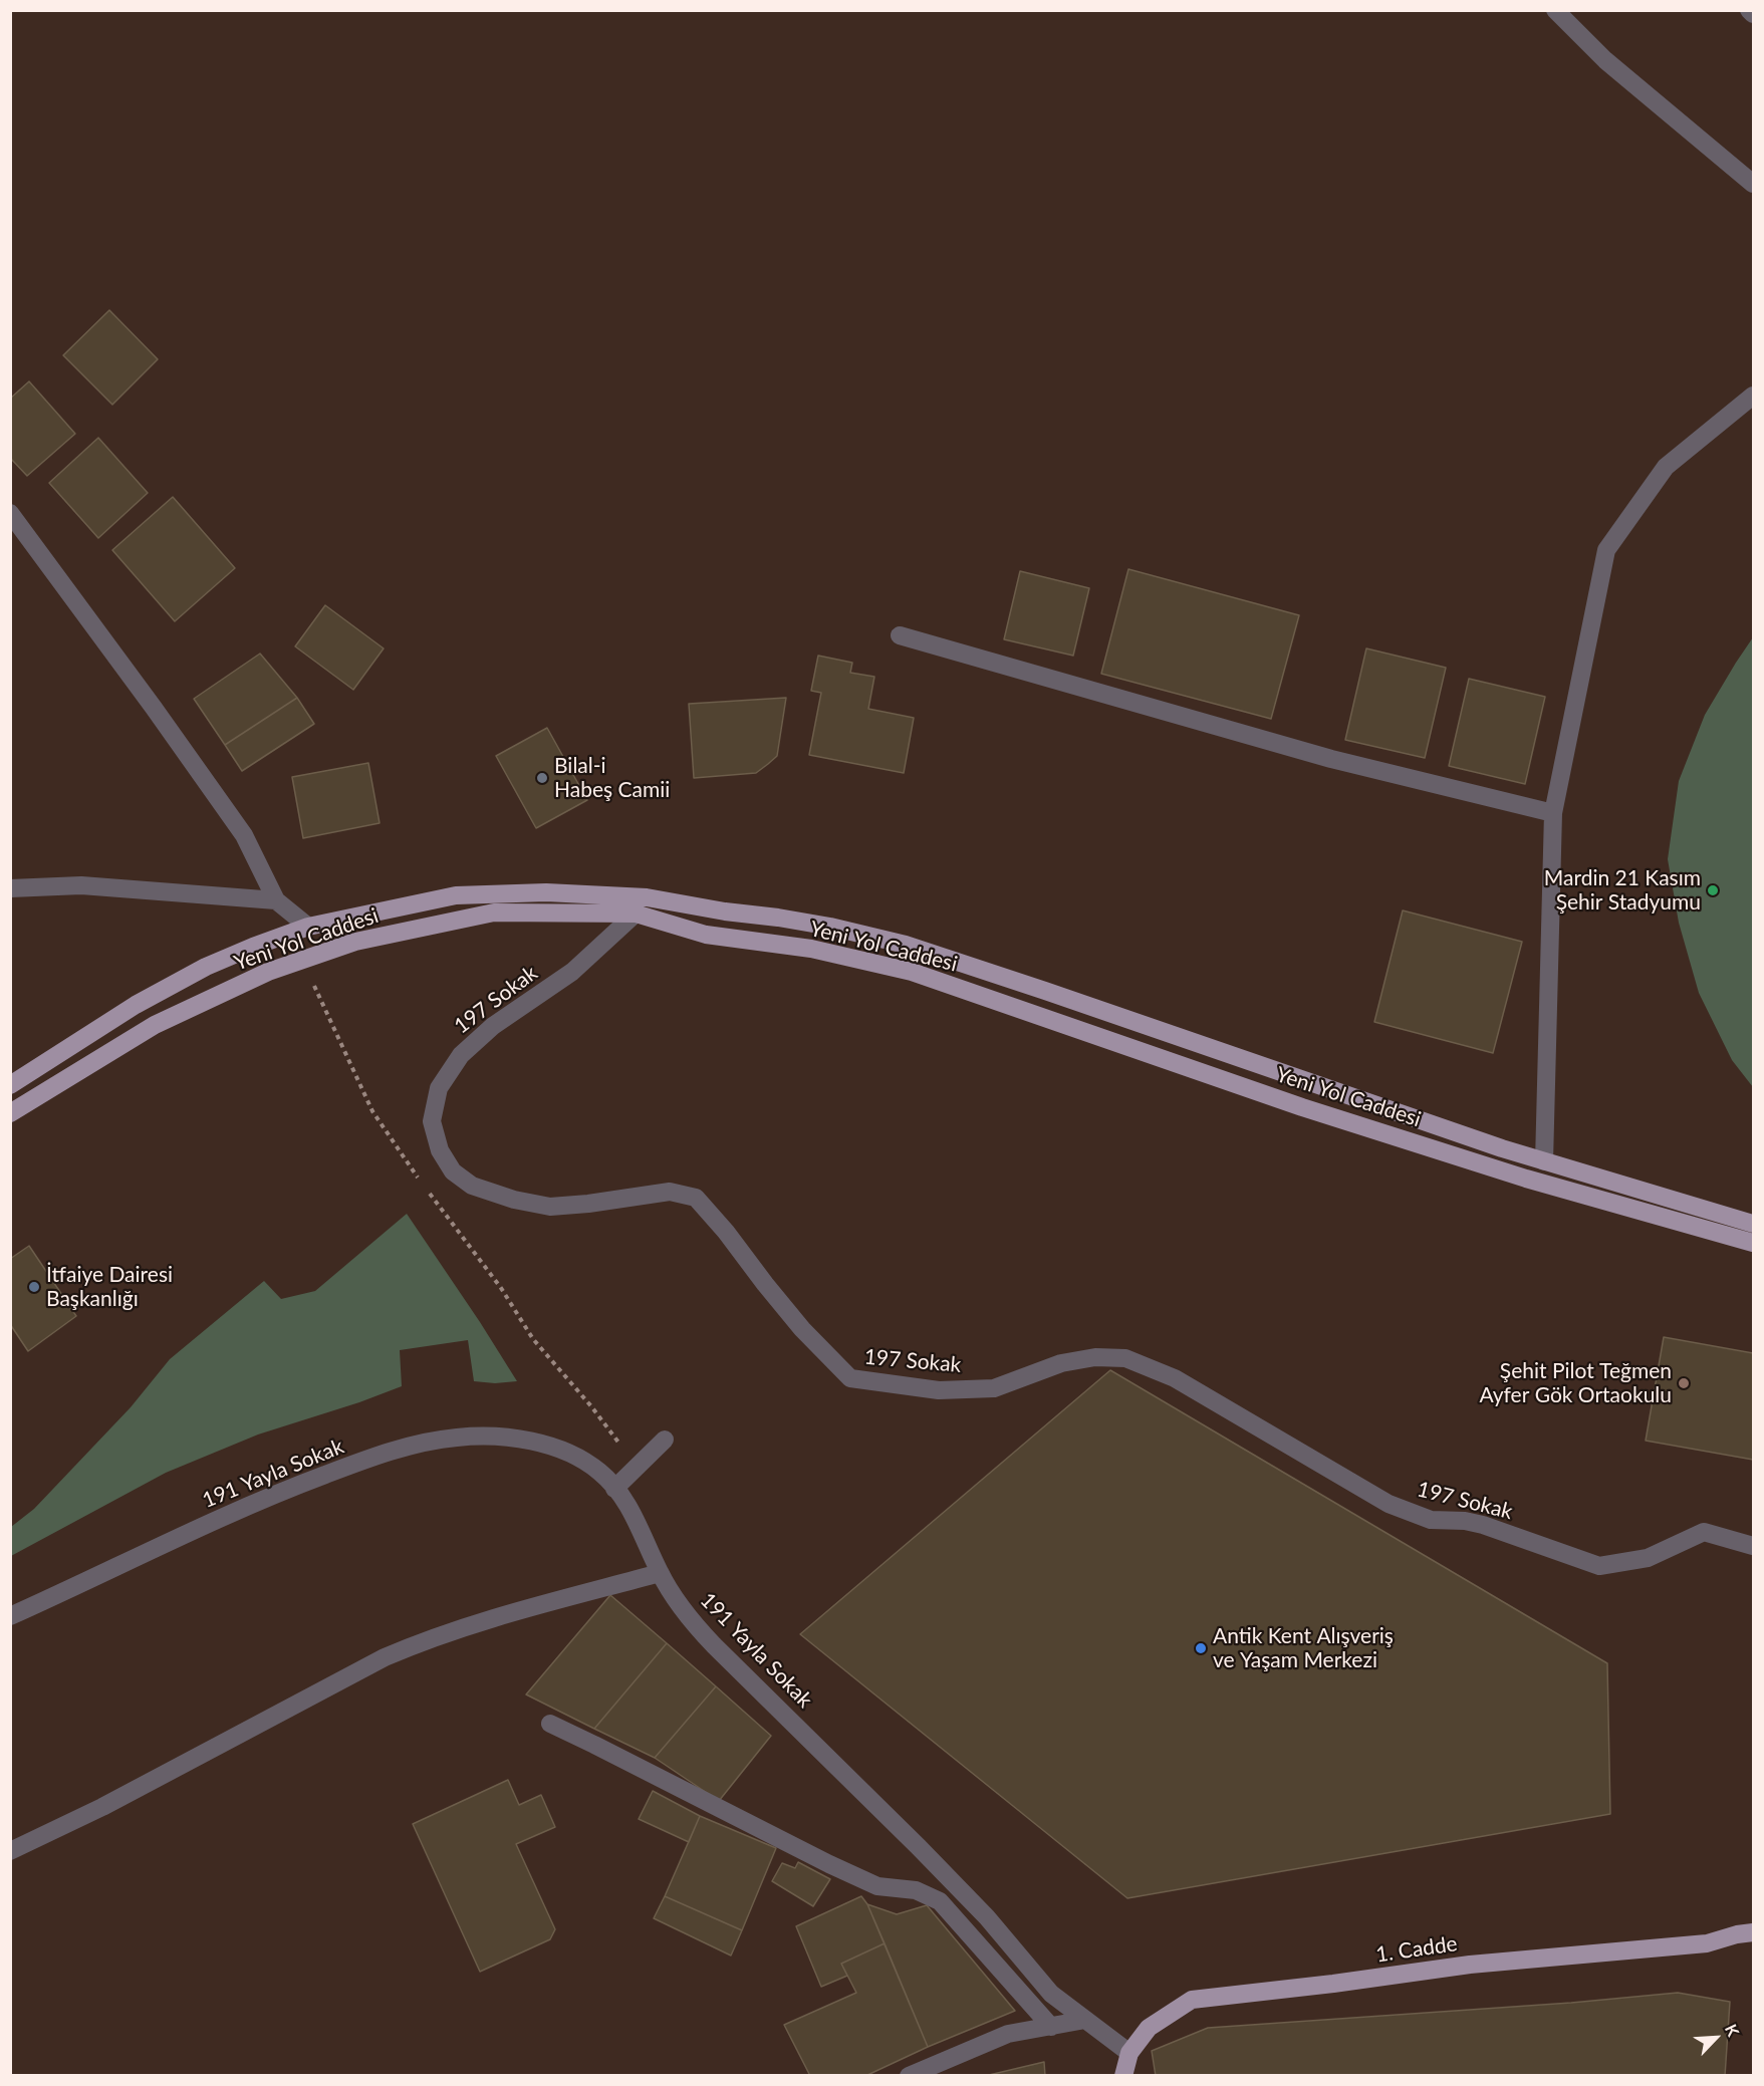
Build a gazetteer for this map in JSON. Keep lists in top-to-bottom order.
{
  "streets": {
    "main road": ["Yeni Yol Caddesi", "1. Cadde"],
    "street": ["197 Sokak", "191 Yayla Sokak"]
  },
  "crossings": [
    ["Yeni Yol Caddesi", "197 Sokak"],
    ["191 Yayla Sokak", "1. Cadde"]
  ],
  "places": [
    "Bilal-i Habeş Camii",
    "Mardin 21 Kasım Şehir Stadyumu",
    "İtfaiye Dairesi Başkanlığı",
    "Şehit Pilot Teğmen Ayfer Gök Ortaokulu",
    "Antik Kent Alışveriş ve Yaşam Merkezi"
  ],
  "north": "top right"
}
